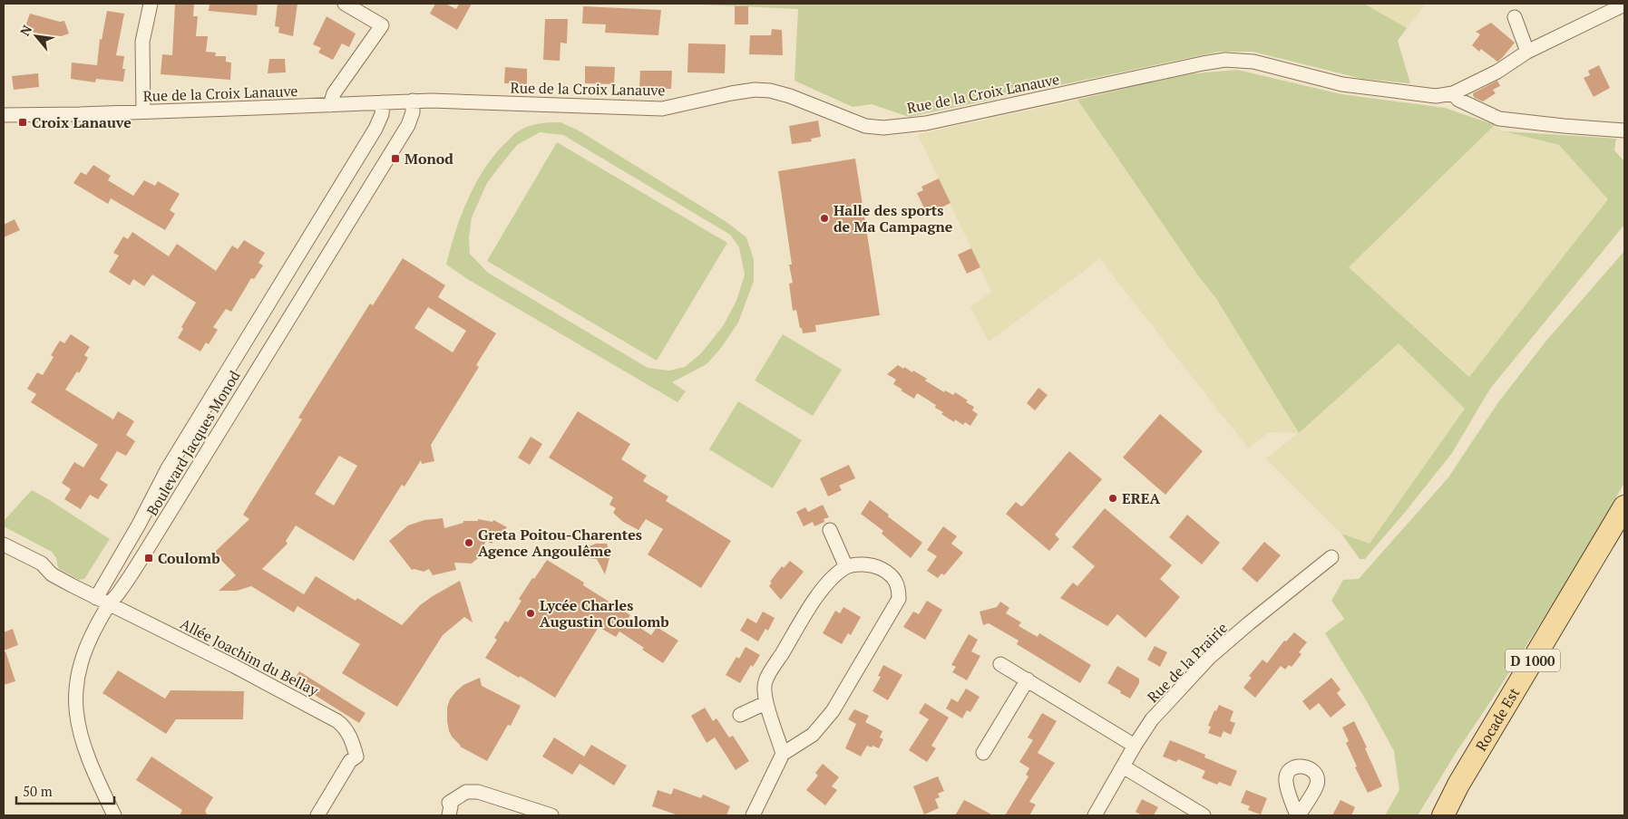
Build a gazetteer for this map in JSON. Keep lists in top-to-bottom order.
{
  "streets": {
    "main road": ["D 1000", "Rocade Est"],
    "street": [
      "Rue de la Croix Lanauve",
      "Boulevard Jacques Monod",
      "Allée Joachim du Bellay",
      "Rue de la Prairie"
    ]
  },
  "crossings": [
    ["Rue de la Croix Lanauve", "Boulevard Jacques Monod"],
    ["Boulevard Jacques Monod", "Allée Joachim du Bellay"]
  ],
  "places": {
    "transit": ["Croix Lanauve", "Monod", "Coulomb"],
    "other": [
      "Halle des sports de Ma Campagne",
      "EREA",
      "Greta Poitou-Charentes Agence Angoulême",
      "Lycée Charles Augustin Coulomb"
    ]
  },
  "scale_bar": "50 m",
  "north": "top left"
}
